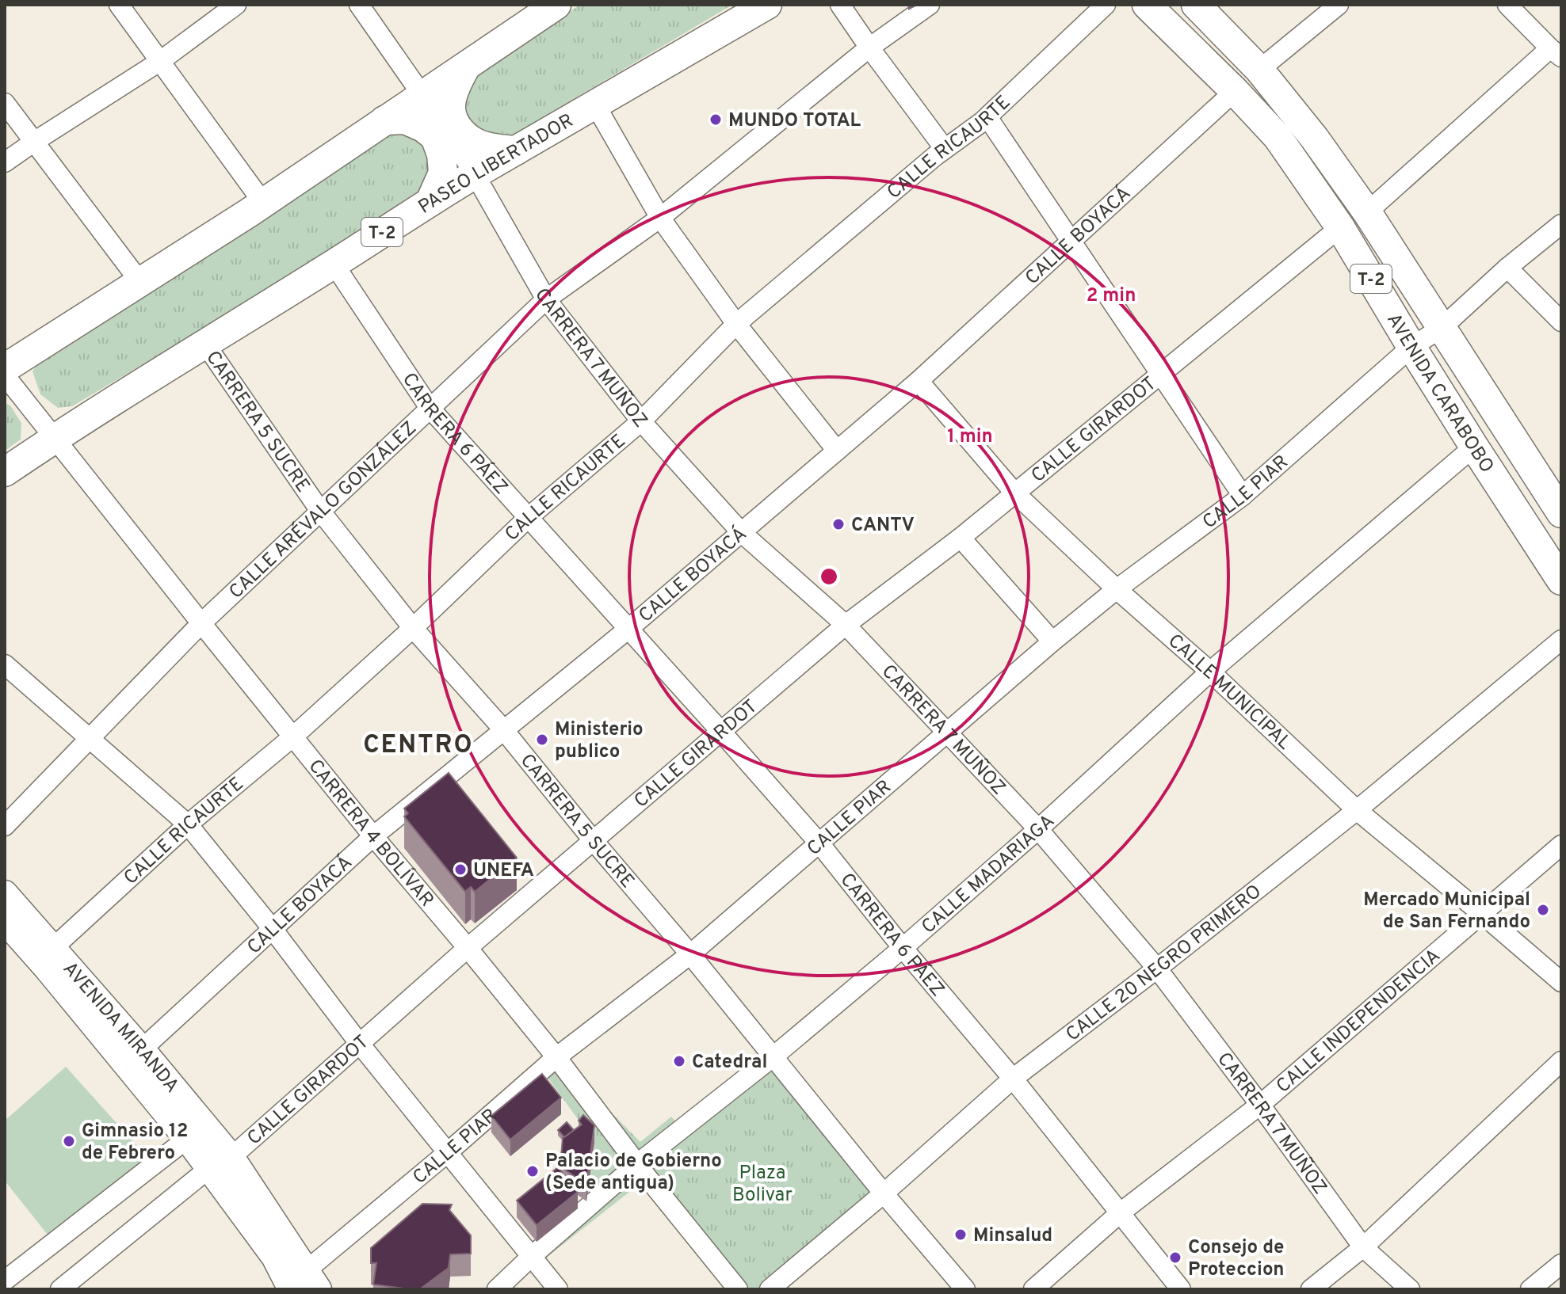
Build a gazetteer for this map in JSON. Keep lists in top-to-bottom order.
{
  "streets": {
    "highway": ["PASEO LIBERTADOR", "T-2", "AVENIDA CARABOBO"],
    "main road": ["AVENIDA MIRANDA"],
    "street": [
      "CALLE RICAURTE",
      "CALLE BOYACÁ",
      "CARRERA 7 MUÑOZ",
      "CARRERA 5 SUCRE",
      "CALLE GIRARDOT",
      "CARRERA 6 PÁEZ",
      "CALLE PIAR",
      "CALLE ARÉVALO GONZÁLEZ",
      "CALLE MUNICIPAL",
      "CARRERA 4 BOLÍVAR",
      "CALLE MADARIAGA",
      "CALLE 20 NEGRO PRIMERO",
      "CALLE INDEPENDENCIA"
    ]
  },
  "crossings": [
    ["CALLE RICAURTE", "CARRERA 7 MUÑOZ"],
    ["CALLE RICAURTE", "CARRERA 5 SUCRE"],
    ["CALLE RICAURTE", "CARRERA 6 PÁEZ"],
    ["CALLE RICAURTE", "CARRERA 4 BOLÍVAR"],
    ["CALLE RICAURTE", "AVENIDA MIRANDA"],
    ["PASEO LIBERTADOR", "CARRERA 7 MUÑOZ"],
    ["PASEO LIBERTADOR", "CARRERA 5 SUCRE"],
    ["PASEO LIBERTADOR", "CARRERA 6 PÁEZ"],
    ["PASEO LIBERTADOR", "CARRERA 4 BOLÍVAR"],
    ["CALLE BOYACÁ", "CARRERA 7 MUÑOZ"],
    ["CALLE BOYACÁ", "AVENIDA CARABOBO"],
    ["CALLE BOYACÁ", "CARRERA 5 SUCRE"],
    ["CALLE BOYACÁ", "CARRERA 6 PÁEZ"],
    ["CALLE BOYACÁ", "CALLE MUNICIPAL"],
    ["CALLE BOYACÁ", "CARRERA 4 BOLÍVAR"],
    ["CALLE BOYACÁ", "AVENIDA MIRANDA"],
    ["CARRERA 7 MUÑOZ", "CALLE GIRARDOT"],
    ["CARRERA 7 MUÑOZ", "CALLE PIAR"],
    ["CARRERA 7 MUÑOZ", "CALLE ARÉVALO GONZÁLEZ"],
    ["CARRERA 7 MUÑOZ", "CALLE MADARIAGA"],
    ["CARRERA 7 MUÑOZ", "CALLE 20 NEGRO PRIMERO"],
    ["CARRERA 7 MUÑOZ", "CALLE INDEPENDENCIA"],
    ["AVENIDA CARABOBO", "CALLE GIRARDOT"],
    ["AVENIDA CARABOBO", "CALLE PIAR"],
    ["AVENIDA CARABOBO", "CALLE MADARIAGA"],
    ["CARRERA 5 SUCRE", "CALLE GIRARDOT"],
    ["CARRERA 5 SUCRE", "CALLE PIAR"],
    ["CARRERA 5 SUCRE", "CALLE ARÉVALO GONZÁLEZ"],
    ["CARRERA 5 SUCRE", "CALLE MADARIAGA"],
    ["CARRERA 5 SUCRE", "CALLE 20 NEGRO PRIMERO"],
    ["CALLE GIRARDOT", "CARRERA 6 PÁEZ"],
    ["CALLE GIRARDOT", "CALLE MUNICIPAL"],
    ["CALLE GIRARDOT", "CARRERA 4 BOLÍVAR"],
    ["CALLE GIRARDOT", "AVENIDA MIRANDA"],
    ["CARRERA 6 PÁEZ", "CALLE PIAR"],
    ["CARRERA 6 PÁEZ", "CALLE ARÉVALO GONZÁLEZ"],
    ["CARRERA 6 PÁEZ", "CALLE MADARIAGA"],
    ["CARRERA 6 PÁEZ", "CALLE 20 NEGRO PRIMERO"],
    ["CARRERA 6 PÁEZ", "CALLE INDEPENDENCIA"],
    ["CALLE PIAR", "CALLE MUNICIPAL"],
    ["CALLE PIAR", "CARRERA 4 BOLÍVAR"],
    ["CALLE PIAR", "AVENIDA MIRANDA"],
    ["CALLE ARÉVALO GONZÁLEZ", "CARRERA 4 BOLÍVAR"],
    ["CALLE MUNICIPAL", "CALLE MADARIAGA"],
    ["CALLE MUNICIPAL", "CALLE 20 NEGRO PRIMERO"],
    ["CALLE MUNICIPAL", "CALLE INDEPENDENCIA"],
    ["CARRERA 4 BOLÍVAR", "CALLE MADARIAGA"]
  ],
  "districts": ["CENTRO"],
  "parks": ["Plaza Bolivar"],
  "places": [
    "MUNDO TOTAL",
    "CANTV",
    "Ministerio publico",
    "UNEFA",
    "Mercado Municipal de San Fernando",
    "Catedral",
    "Gimnasio 12 de Febrero",
    "Palacio de Gobierno (Sede antigua)",
    "Minsalud",
    "Consejo de Proteccion"
  ],
  "rings": ["2 min", "1 min"]
}
